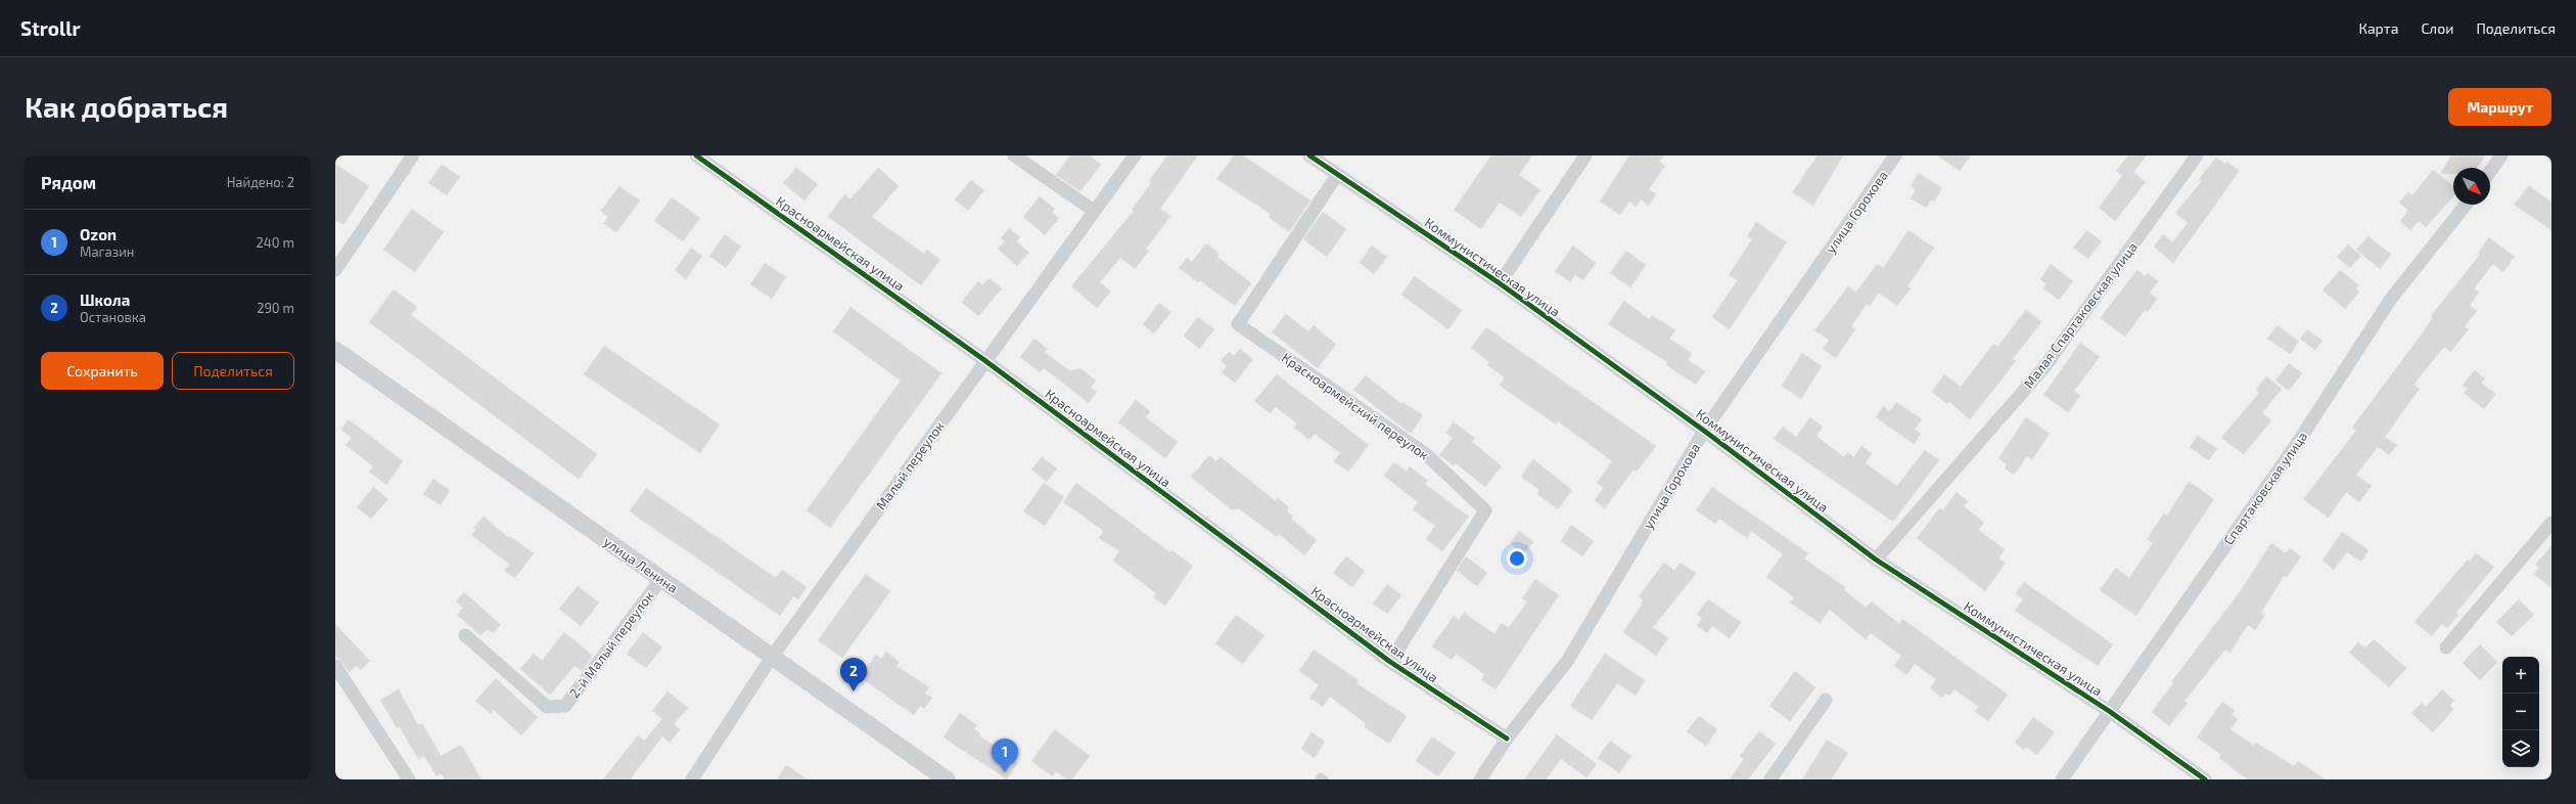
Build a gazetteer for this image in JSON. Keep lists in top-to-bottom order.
{
  "streets": {
    "street": [
      "улица Горохова",
      "Красноармейская улица",
      "Коммунистическая улица",
      "Малая Спартаковская улица",
      "Красноармейский переулок",
      "Малый переулок",
      "Спартаковская улица",
      "улица Ленина",
      "2-й Малый переулок"
    ]
  },
  "crossings": [
    ["улица Горохова", "Красноармейская улица"],
    ["улица Горохова", "Коммунистическая улица"],
    ["Красноармейская улица", "Красноармейский переулок"],
    ["Красноармейская улица", "Малый переулок"],
    ["Коммунистическая улица", "Малая Спартаковская улица"],
    ["Коммунистическая улица", "Красноармейский переулок"],
    ["Коммунистическая улица", "Спартаковская улица"],
    ["Малый переулок", "улица Ленина"],
    ["улица Ленина", "2-й Малый переулок"]
  ],
  "north": "bottom right",
  "page": {
    "header": "Strollr",
    "nav": ["Карта", "Слои", "Поделиться"],
    "buttons": [
      "Маршрут",
      ["Сохранить", "Поделиться"]
    ],
    "title": "Как добраться",
    "heading": ["Рядом", "Найдено: 2"],
    "list": [
      {
        "mark": "1",
        "name": "Ozon",
        "note": "Магазин",
        "value": "240 m"
      },
      {
        "mark": "2",
        "name": "Школа",
        "note": "Остановка",
        "value": "290 m"
      }
    ],
    "map_buttons": ["+", "−"],
    "pins": ["2", "1"]
  }
}
